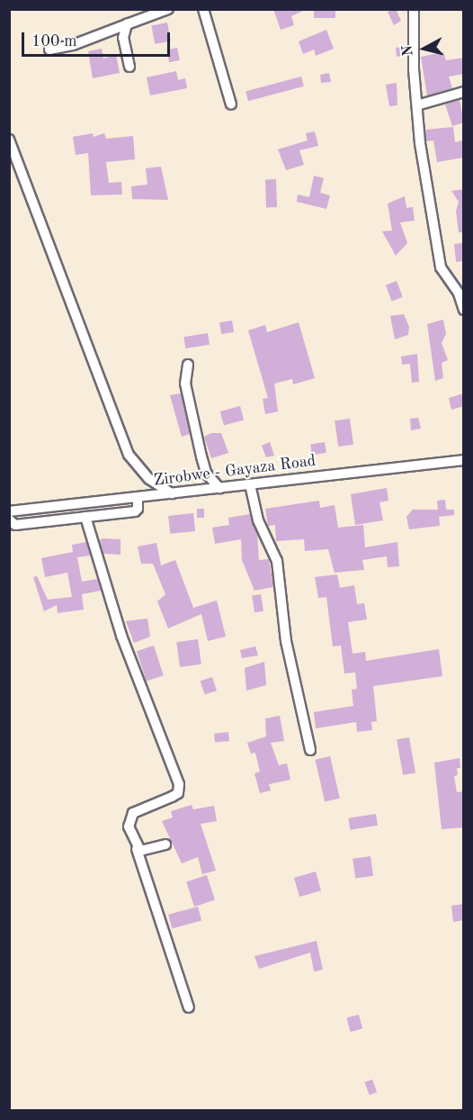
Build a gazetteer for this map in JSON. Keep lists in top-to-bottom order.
{
  "streets": {
    "street": ["Zirobwe - Gayaza Road"]
  },
  "scale_bar": "100 m",
  "north": "left"
}
